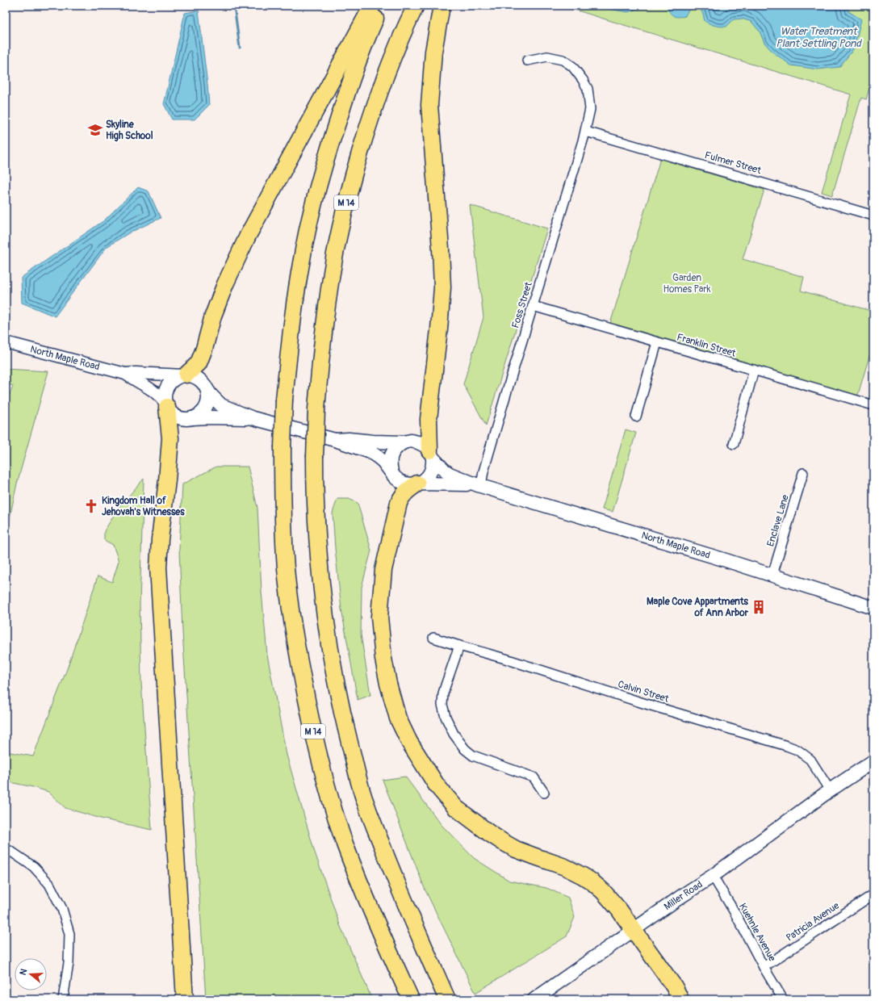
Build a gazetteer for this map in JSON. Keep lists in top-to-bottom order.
{
  "streets": {
    "highway": ["M 14"],
    "main road": ["North Maple Road", "Miller Road"],
    "street": [
      "Fulmer Street",
      "Foss Street",
      "Franklin Street",
      "Enclave Lane",
      "Calvin Street",
      "Patricia Avenue",
      "Kuehnle Avenue"
    ]
  },
  "crossings": [
    ["Fulmer Street", "Foss Street"],
    ["Foss Street", "Franklin Street"],
    ["Foss Street", "North Maple Road"],
    ["North Maple Road", "Enclave Lane"],
    ["Calvin Street", "Miller Road"],
    ["Miller Road", "Kuehnle Avenue"],
    ["Patricia Avenue", "Kuehnle Avenue"]
  ],
  "water": ["Water Treatment Plant Settling Pond"],
  "parks": ["Garden Homes Park"],
  "places": {
    "school or university": ["Skyline High School"],
    "church": ["Kingdom Hall of Jehovah's Witnesses"],
    "building": ["Maple Cove Appartments of Ann Arbor"]
  },
  "north": "left"
}
